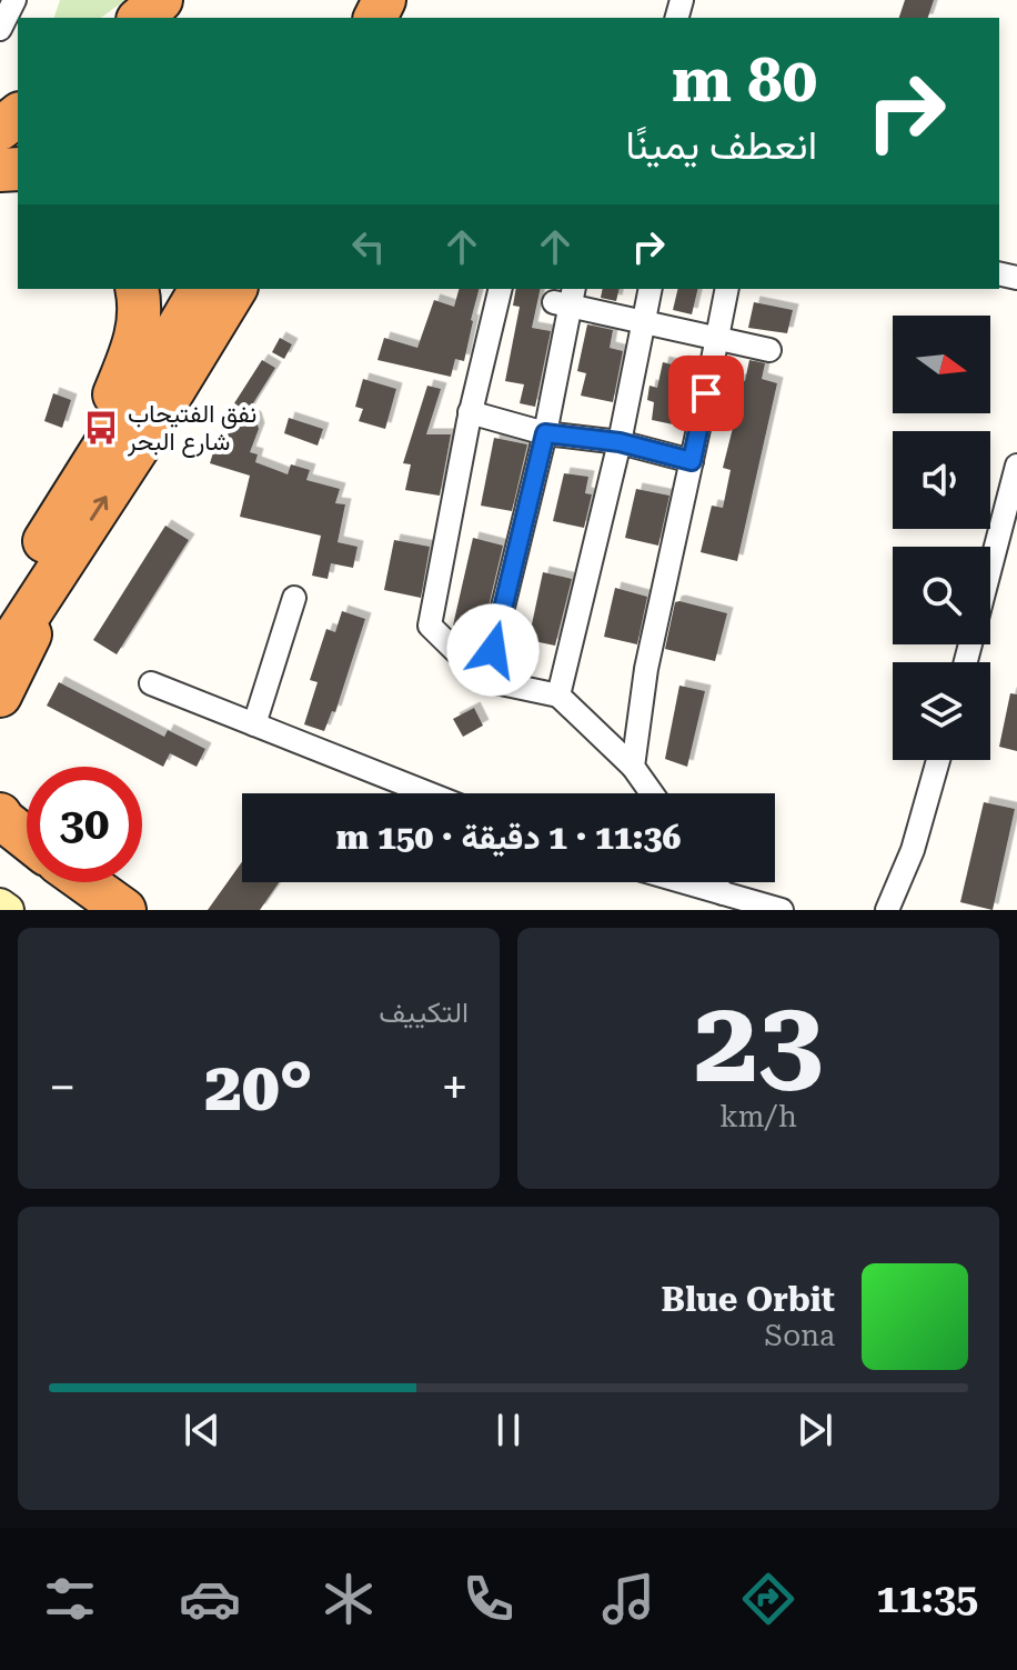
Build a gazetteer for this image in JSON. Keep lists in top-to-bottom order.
{
  "places": {
    "bus stop": ["نفق الفتيحاب شارع البحر"]
  },
  "north": "right",
  "page": {
    "turn": ["80 m", "انعطف يمينًا"],
    "limit": "30",
    "trip": "11:36 · 1 دقيقة · 150 m",
    "tile": [
      ["23", "km/h"],
      "التكييف"
    ],
    "heat": ["−", "20°", "+"],
    "song": ["Blue Orbit", "Sona"],
    "tabs": "11:35"
  }
}
